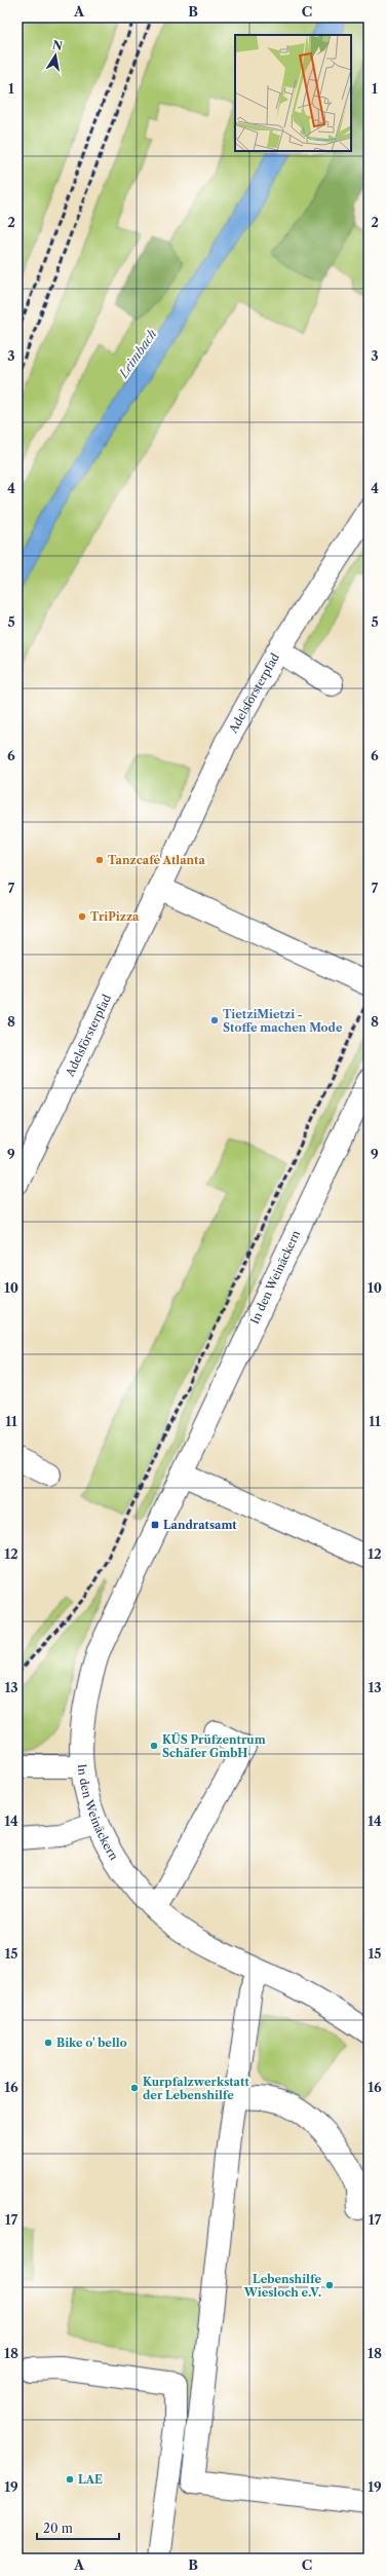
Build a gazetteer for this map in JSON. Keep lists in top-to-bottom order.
{
  "streets": {
    "street": ["Adelsförsterpfad", "In den Weinäckern"]
  },
  "water": ["Leimbach"],
  "places": {
    "other": [
      "Tanzcafé Atlanta",
      "TriPizza",
      "TietziMietzi - Stoffe machen Mode",
      "KÜS Prüfzentrum Schäfer GmbH",
      "Bike o' bello",
      "Kurpfalzwerkstatt der Lebenshilfe",
      "Lebenshilfe Wiesloch e.V.",
      "LAE"
    ],
    "transit": ["Landratsamt"]
  },
  "scale_bar": "20 m",
  "north": "top",
  "grid": {
    "columns": ["A", "B", "C"],
    "rows": [
      "1",
      "2",
      "3",
      "4",
      "5",
      "6",
      "7",
      "8",
      "9",
      "10",
      "11",
      "12",
      "13",
      "14",
      "15",
      "16",
      "17",
      "18",
      "19"
    ]
  }
}
